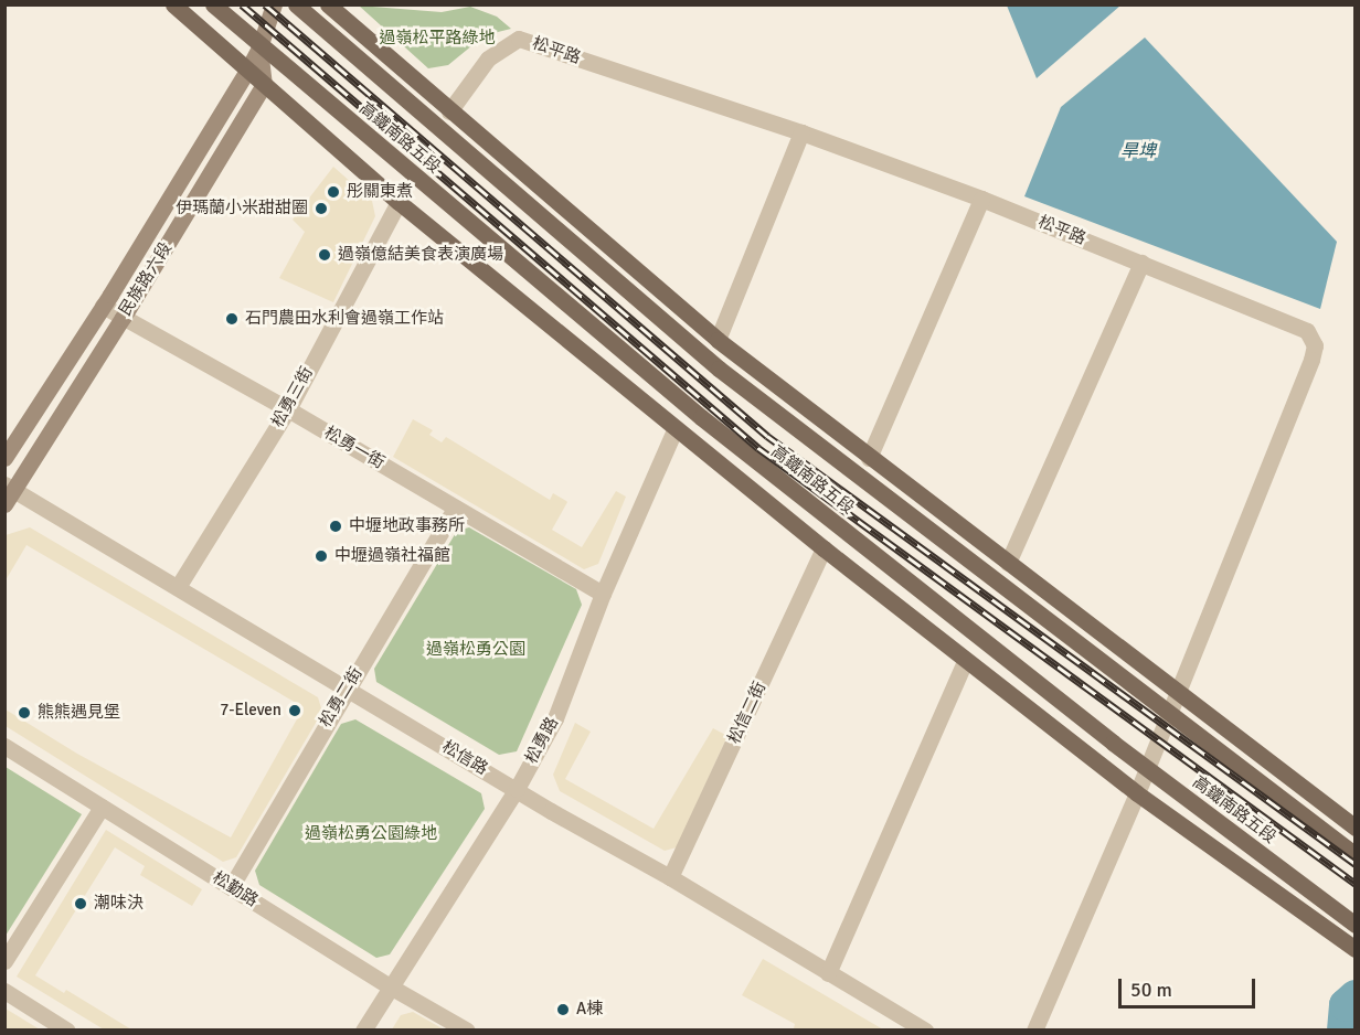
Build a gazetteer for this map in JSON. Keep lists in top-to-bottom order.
{
  "streets": {
    "main road": ["高鐵南路五段", "民族路六段"],
    "street": [
      "松平路",
      "松勇三街",
      "松勇一街",
      "松勇二街",
      "松信二街",
      "松勇路",
      "松信路",
      "松勤路"
    ]
  },
  "crossings": [
    ["松平路", "高鐵南路五段"],
    ["高鐵南路五段", "民族路六段"],
    ["民族路六段", "松勇一街"],
    ["民族路六段", "松信路"],
    ["松勇三街", "松勇一街"],
    ["松勇三街", "松信路"],
    ["松勇一街", "松勇二街"],
    ["松勇一街", "松勇路"],
    ["松勇二街", "松信路"],
    ["松勇二街", "松勤路"],
    ["松信二街", "松信路"],
    ["松勇路", "松信路"],
    ["松勇路", "松勤路"]
  ],
  "water": ["旱埤"],
  "parks": ["過嶺松平路綠地", "過嶺松勇公園", "過嶺松勇公園綠地"],
  "places": [
    "彤關東煮",
    "伊瑪蘭小米甜甜圈",
    "過嶺億結美食表演廣場",
    "石門農田水利會過嶺工作站",
    "中壢地政事務所",
    "中壢過嶺社福館",
    "7-Eleven",
    "熊熊遇見堡",
    "潮味決",
    "A棟"
  ],
  "scale_bar": "50 m"
}
